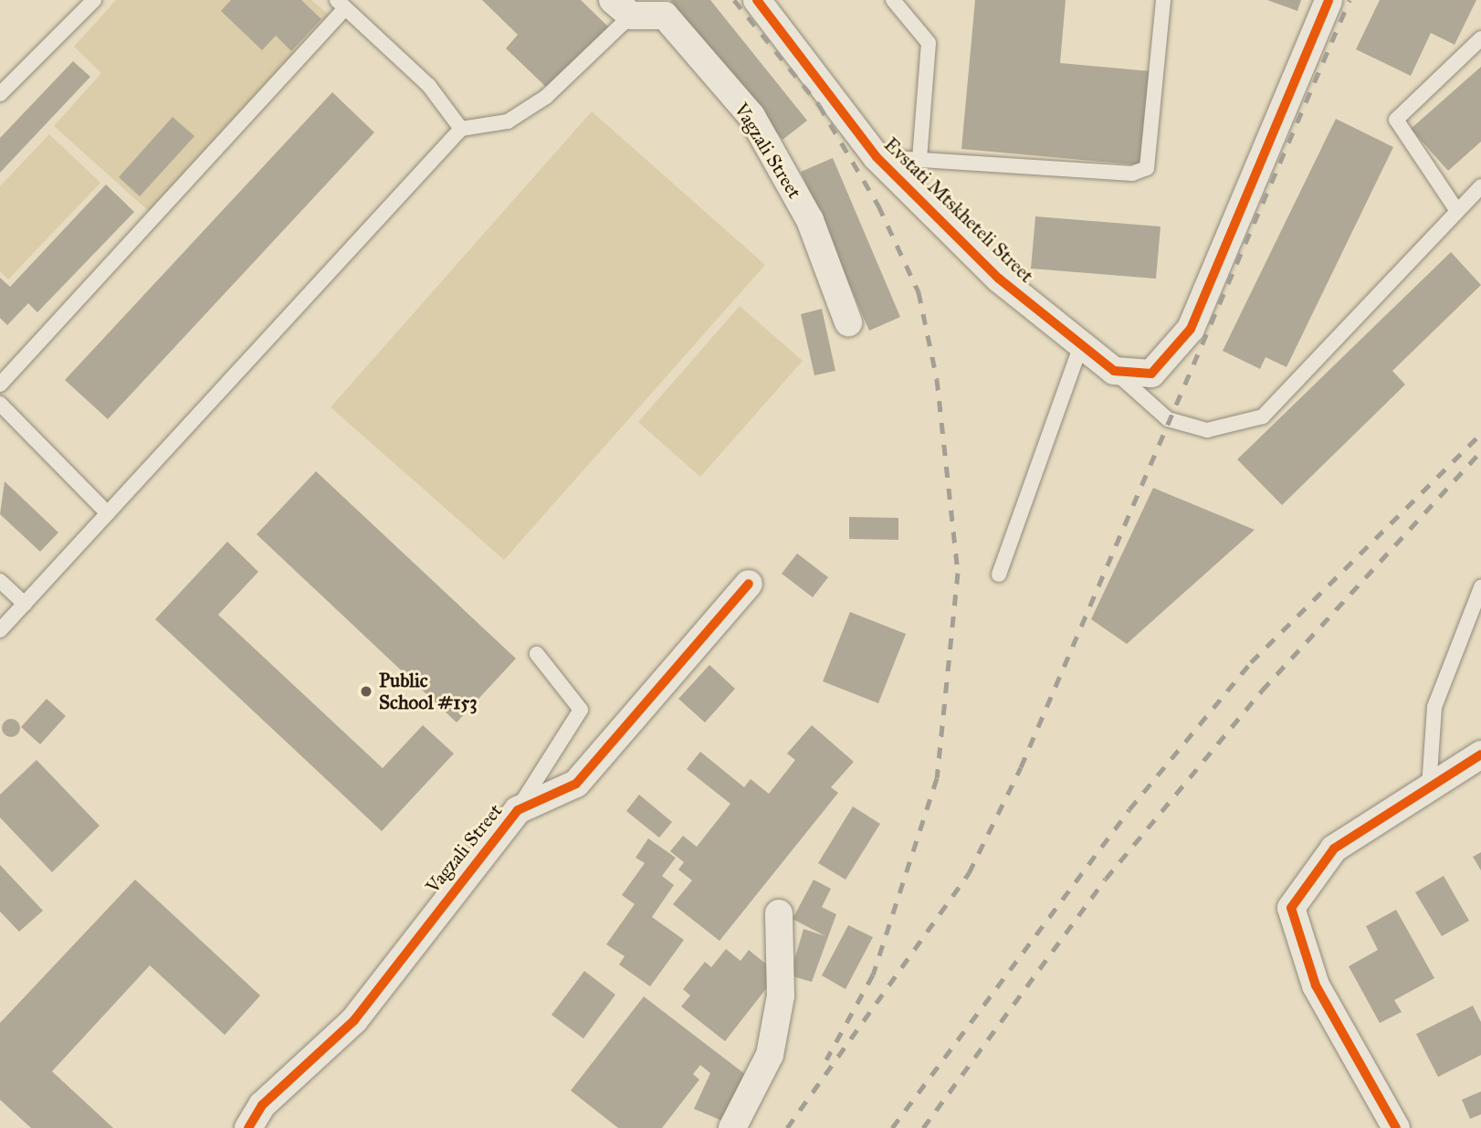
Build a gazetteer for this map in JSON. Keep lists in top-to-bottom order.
{
  "streets": {
    "street": ["Vagzali Street", "Evstati Mtskheteli Street"]
  },
  "places": ["Public School #153"]
}
